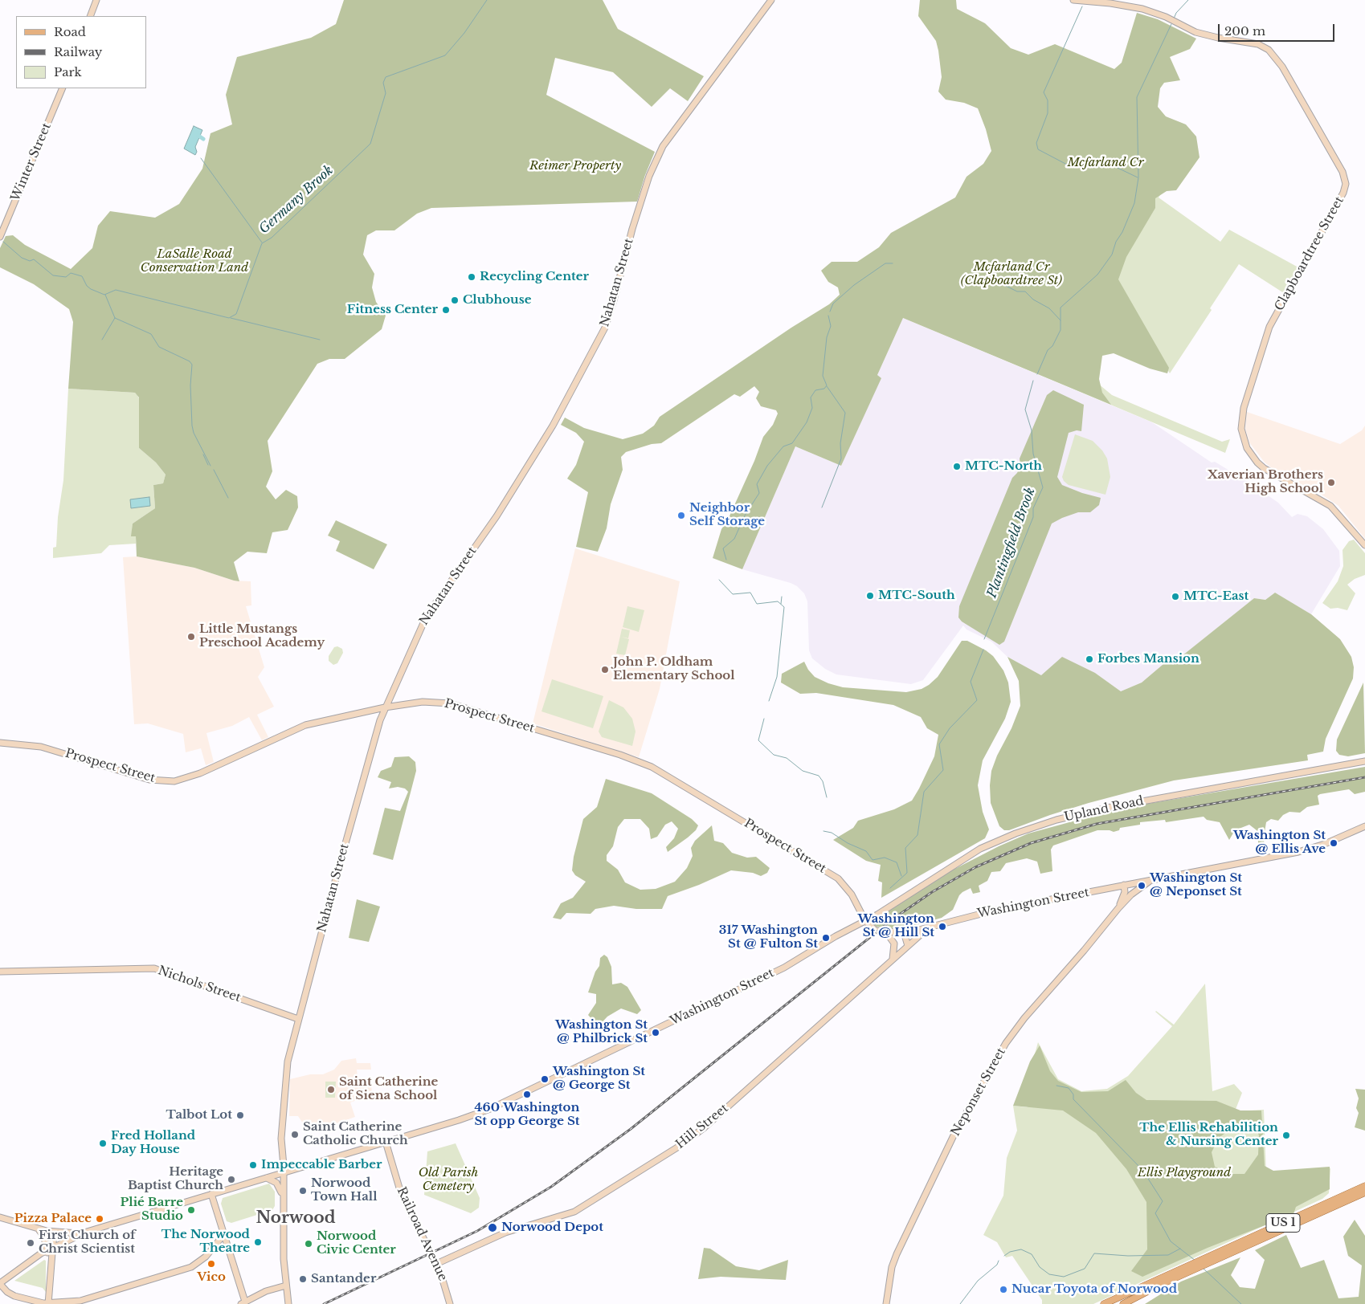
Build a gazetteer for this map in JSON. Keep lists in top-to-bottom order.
{
  "streets": {
    "main road": [
      "Winter Street",
      "Clapboardtree Street",
      "Nahatan Street",
      "Prospect Street",
      "Upland Road",
      "Washington Street",
      "Nichols Street",
      "Neponset Street",
      "Hill Street",
      "US 1",
      "Railroad Avenue"
    ]
  },
  "crossings": [
    ["Nahatan Street", "Prospect Street"],
    ["Nahatan Street", "Washington Street"],
    ["Nahatan Street", "Nichols Street"],
    ["Prospect Street", "Upland Road"],
    ["Prospect Street", "Washington Street"],
    ["Upland Road", "Washington Street"],
    ["Washington Street", "Neponset Street"],
    ["Washington Street", "Hill Street"],
    ["Washington Street", "Railroad Avenue"],
    ["Hill Street", "Railroad Avenue"]
  ],
  "districts": ["Norwood"],
  "water": ["Germany Brook", "Plantingfield Brook"],
  "parks": [
    "Mcfarland Cr",
    "Reimer Property",
    "LaSalle Road Conservation Land",
    "Mcfarland Cr (Clapboardtree St)",
    "Old Parish Cemetery",
    "Ellis Playground"
  ],
  "places": [
    "Recycling Center",
    "Clubhouse",
    "Fitness Center",
    "MTC-North",
    "Xaverian Brothers High School",
    "Neighbor Self Storage",
    "MTC-South",
    "MTC-East",
    "Little Mustangs Preschool Academy",
    "Forbes Mansion",
    "John P. Oldham Elementary School",
    "Washington St @ Ellis Ave",
    "Washington St @ Neponset St",
    "Washington St @ Hill St",
    "317 Washington St @ Fulton St",
    "Washington St @ Philbrick St",
    "Washington St @ George St",
    "Saint Catherine of Siena School",
    "460 Washington St opp George St",
    "Talbot Lot",
    "Saint Catherine Catholic Church",
    "The Ellis Rehabilition & Nursing Center",
    "Fred Holland Day House",
    "Impeccable Barber",
    "Heritage Baptist Church",
    "Norwood Town Hall",
    "Plié Barre Studio",
    "Pizza Palace",
    "Norwood Depot",
    "The Norwood Theatre",
    "First Church of Christ Scientist",
    "Norwood Civic Center",
    "Vico",
    "Santander",
    "Nucar Toyota of Norwood"
  ],
  "legend": ["Road", "Railway", "Park"],
  "scale_bar": "200 m"
}
